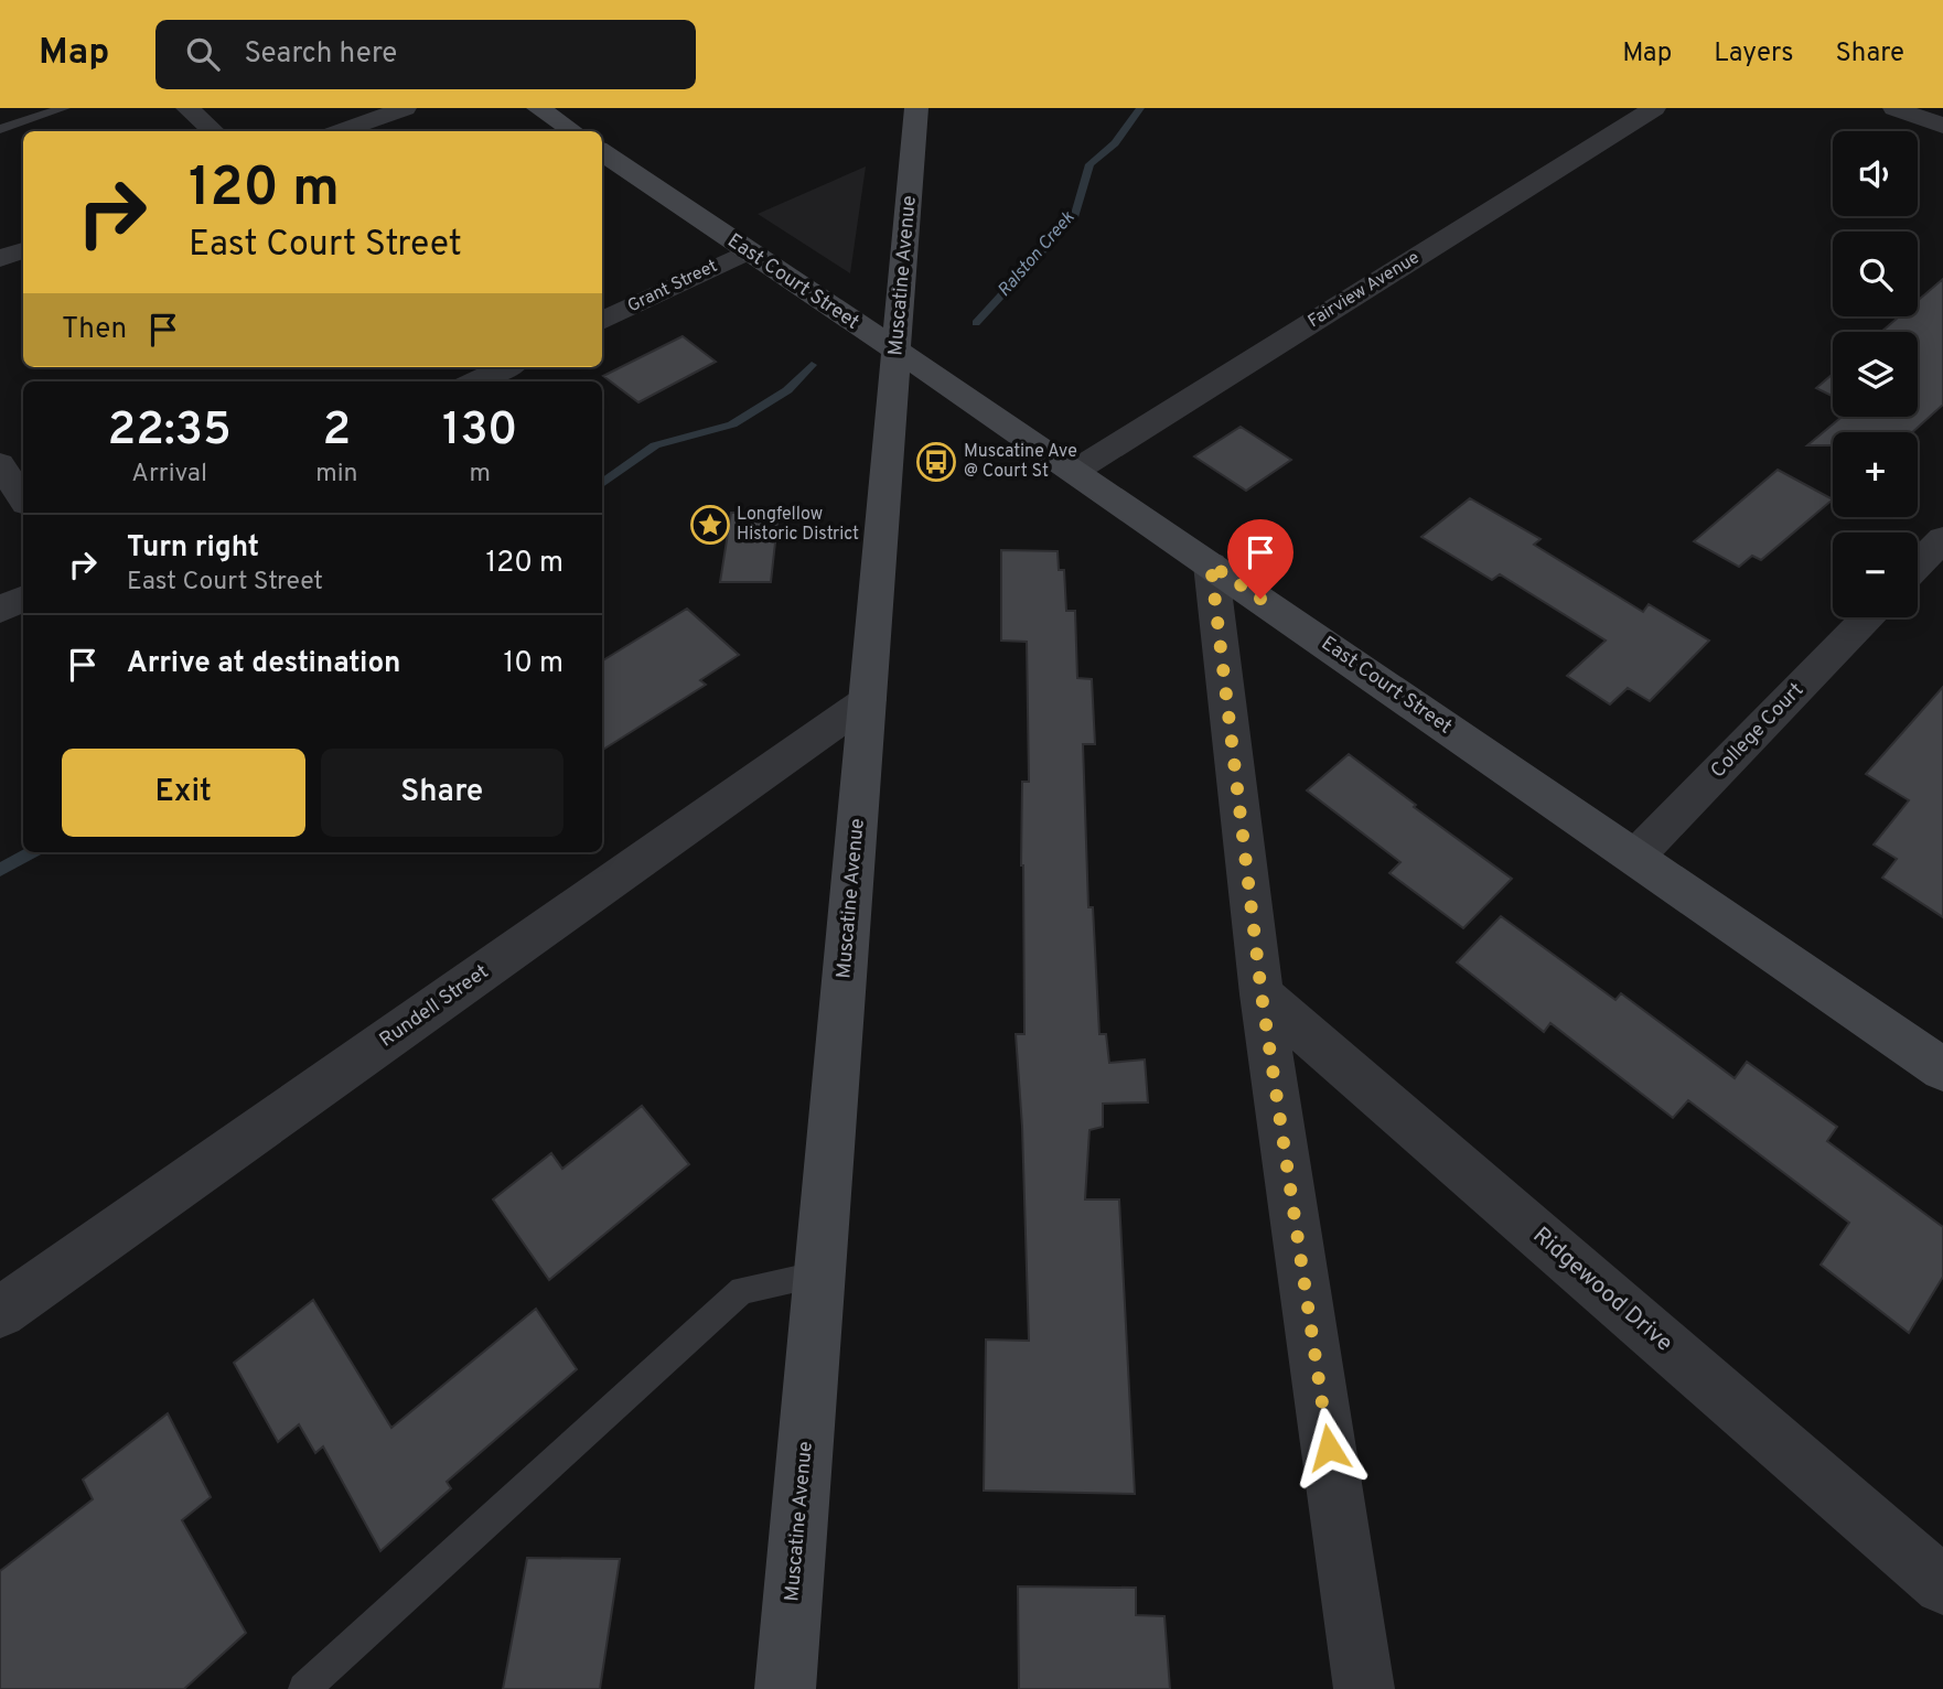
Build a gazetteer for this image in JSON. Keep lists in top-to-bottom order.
{
  "streets": {
    "street": [
      "Muscatine Avenue",
      "East Court Street",
      "Grant Street",
      "Fairview Avenue",
      "College Court",
      "Rundell Street",
      "Ridgewood Drive"
    ]
  },
  "crossings": [
    ["Muscatine Avenue", "East Court Street"],
    ["Muscatine Avenue", "Rundell Street"],
    ["East Court Street", "Grant Street"],
    ["East Court Street", "Fairview Avenue"],
    ["East Court Street", "College Court"]
  ],
  "water": ["Ralston Creek"],
  "places": {
    "bus stop": ["Muscatine Ave @ Court St"],
    "place": ["Longfellow Historic District"]
  },
  "page": {
    "header": "Map",
    "search": "Search here",
    "nav": ["Map", "Layers", "Share"],
    "map_buttons": ["+", "−"],
    "turn": ["120 m", "East Court Street"],
    "then": "Then",
    "eta": [
      "22:35",
      "Arrival",
      "2",
      "min",
      "130",
      "m"
    ],
    "list": [
      {
        "name": "Turn right",
        "note": "East Court Street",
        "value": "120 m"
      },
      {
        "name": "Arrive at destination",
        "value": "10 m"
      }
    ],
    "buttons": ["Exit", "Share"]
  }
}
